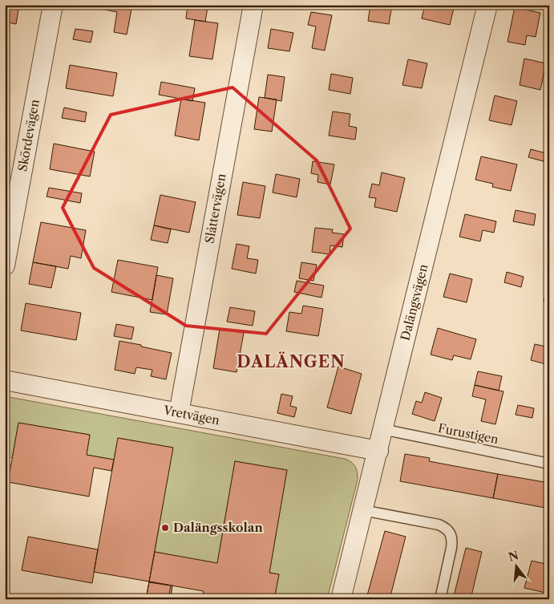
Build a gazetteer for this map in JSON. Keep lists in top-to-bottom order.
{
  "streets": {
    "street": [
      "Skördevägen",
      "Slåttervägen",
      "Dalängsvägen",
      "Vretvägen"
    ],
    "lane": ["Furustigen"]
  },
  "crossings": [
    ["Slåttervägen", "Vretvägen"],
    ["Dalängsvägen", "Vretvägen"],
    ["Dalängsvägen", "Furustigen"]
  ],
  "districts": ["DALÄNGEN"],
  "places": ["Dalängsskolan"],
  "north": "top"
}
